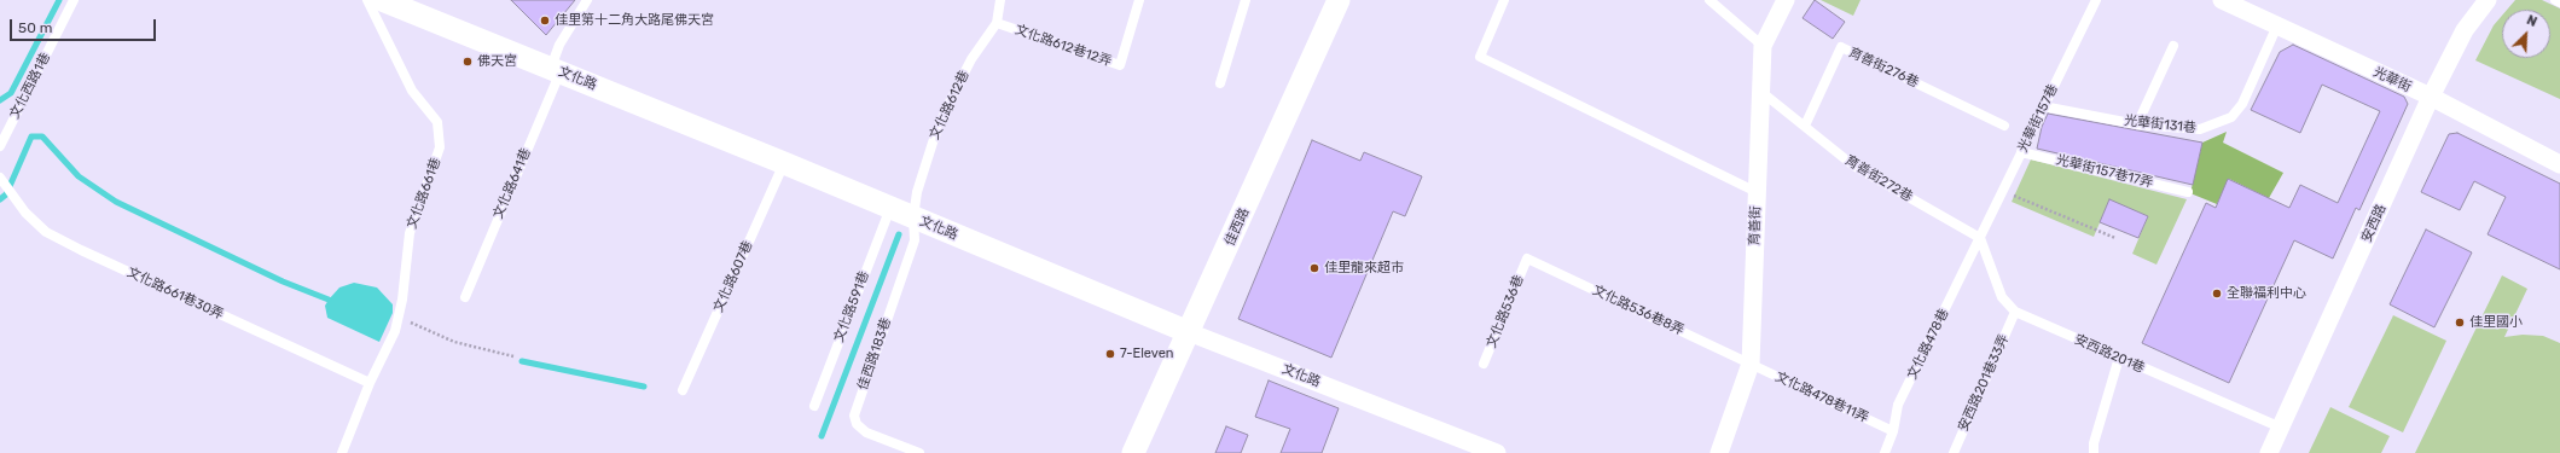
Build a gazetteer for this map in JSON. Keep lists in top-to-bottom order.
{
  "streets": {
    "street": [
      "文化路",
      "光華街",
      "安西路",
      "育善街",
      "佳西路"
    ],
    "lane": [
      "文化路612巷12弄",
      "育善街276巷",
      "文化西路1巷",
      "文化路612巷",
      "光華街157巷",
      "光華街131巷",
      "光華街157巷17弄",
      "育善街272巷",
      "文化路641巷",
      "文化路661巷",
      "文化路607巷",
      "文化路661巷30弄",
      "文化路591巷",
      "文化路536巷8弄",
      "文化路536巷",
      "文化路478巷",
      "佳西路183巷",
      "安西路201巷",
      "安西路201巷33弄",
      "文化路478巷11弄"
    ]
  },
  "crossings": [
    ["文化路612巷12弄", "文化路612巷"],
    ["育善街276巷", "育善街272巷"],
    ["文化路", "文化路612巷"],
    ["文化路", "文化路641巷"],
    ["文化路", "佳西路"],
    ["文化路", "文化路607巷"],
    ["文化路", "文化路591巷"],
    ["文化路", "佳西路183巷"],
    ["光華街", "光華街131巷"],
    ["光華街", "安西路"],
    ["文化路612巷", "佳西路183巷"],
    ["光華街157巷", "光華街131巷"],
    ["光華街157巷", "光華街157巷17弄"],
    ["光華街157巷", "育善街272巷"],
    ["光華街157巷", "文化路478巷"],
    ["光華街157巷", "安西路201巷"],
    ["育善街272巷", "育善街"],
    ["育善街272巷", "文化路478巷"],
    ["育善街272巷", "安西路201巷"],
    ["文化路661巷", "文化路661巷30弄"],
    ["安西路", "安西路201巷"],
    ["育善街", "文化路536巷8弄"],
    ["育善街", "文化路478巷11弄"],
    ["文化路536巷8弄", "文化路536巷"],
    ["文化路536巷8弄", "文化路478巷11弄"],
    ["文化路478巷", "安西路201巷"],
    ["文化路478巷", "文化路478巷11弄"],
    ["安西路201巷", "安西路201巷33弄"]
  ],
  "places": [
    "佳里第十二角大路尾佛天宮",
    "佛天宮",
    "佳里龍來超市",
    "全聯福利中心",
    "佳里國小",
    "7-Eleven"
  ],
  "scale_bar": "50 m",
  "north": "top right"
}
